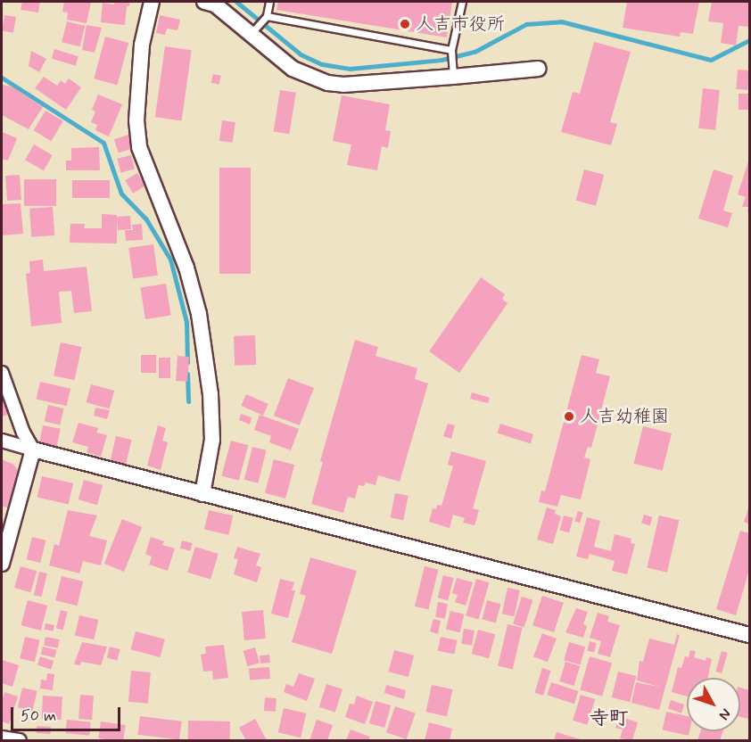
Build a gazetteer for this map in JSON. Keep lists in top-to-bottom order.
{
  "districts": ["寺町"],
  "places": ["人吉市役所", "人吉幼稚園"],
  "scale_bar": "50 m",
  "north": "bottom right"
}
